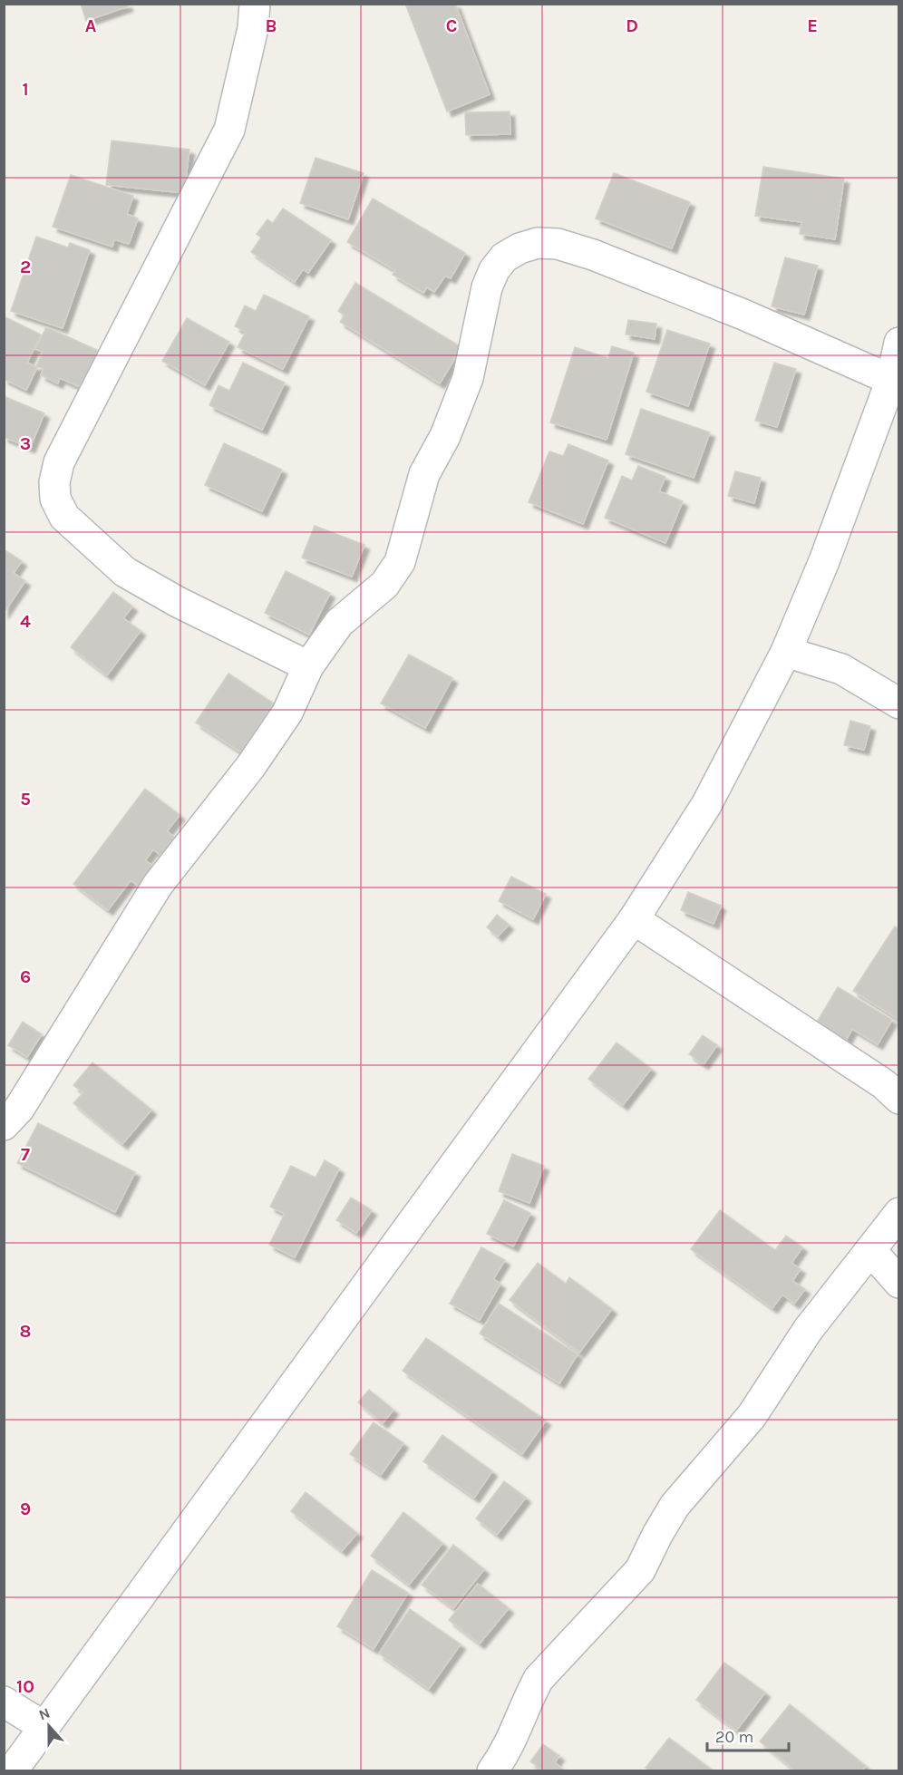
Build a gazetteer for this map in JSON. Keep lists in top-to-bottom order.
{
  "scale_bar": "20 m",
  "north": "top",
  "grid": {
    "columns": [
      "A",
      "B",
      "C",
      "D",
      "E"
    ],
    "rows": [
      "1",
      "2",
      "3",
      "4",
      "5",
      "6",
      "7",
      "8",
      "9",
      "10"
    ]
  }
}
